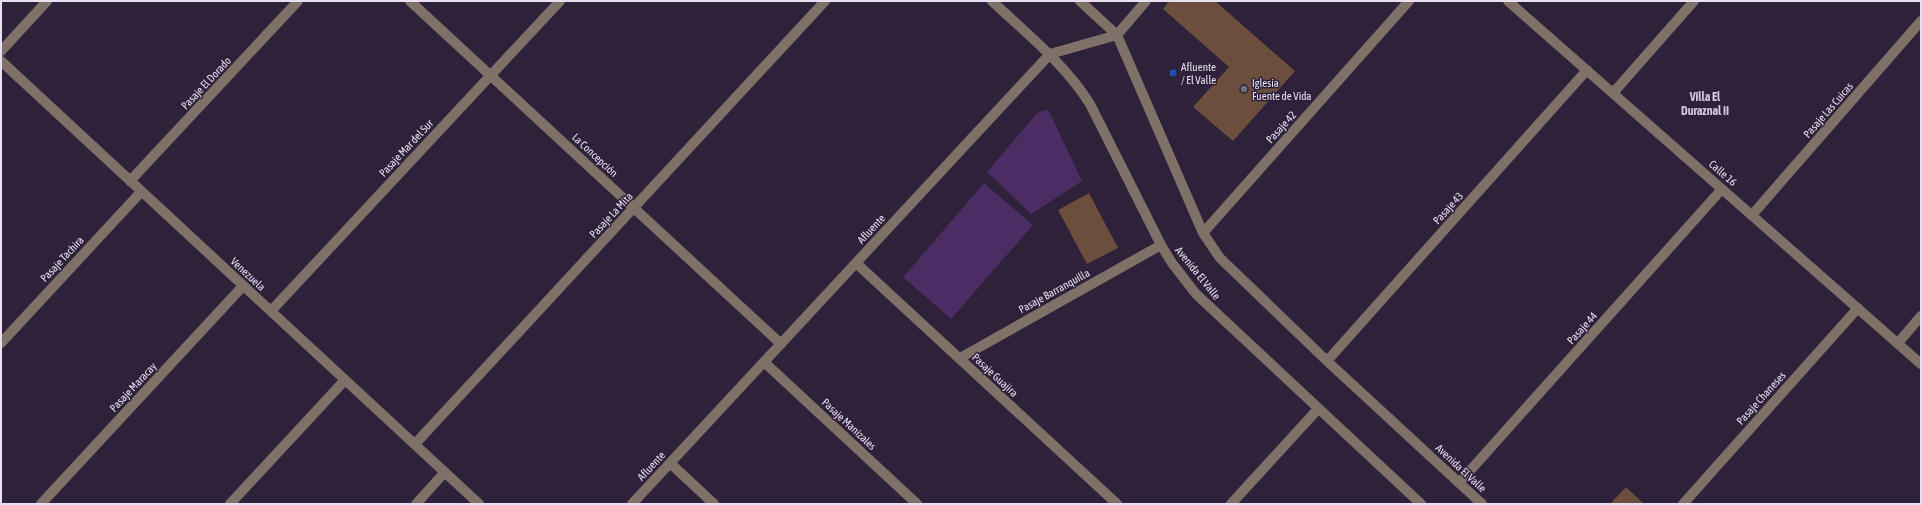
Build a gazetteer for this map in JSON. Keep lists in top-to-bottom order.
{
  "streets": {
    "street": [
      "Pasaje El Dorado",
      "Pasaje Las Cuicas",
      "Pasaje 42",
      "Pasaje Mar del Sur",
      "La Concepción",
      "Calle 16",
      "Pasaje 43",
      "Pasaje La Mita",
      "Afluente",
      "Pasaje Tachira",
      "Avenida El Valle",
      "Venezuela",
      "Pasaje Barranquilla",
      "Pasaje 44",
      "Pasaje Guajira",
      "Pasaje Maracay",
      "Pasaje Chaneses",
      "Pasaje Manizales"
    ]
  },
  "crossings": [
    ["Pasaje El Dorado", "Venezuela"],
    ["Pasaje Las Cuicas", "Calle 16"],
    ["Pasaje 42", "Avenida El Valle"],
    ["Pasaje Mar del Sur", "La Concepción"],
    ["Pasaje Mar del Sur", "Venezuela"],
    ["La Concepción", "Pasaje La Mita"],
    ["La Concepción", "Afluente"],
    ["Calle 16", "Pasaje 43"],
    ["Calle 16", "Pasaje 44"],
    ["Calle 16", "Pasaje Chaneses"],
    ["Pasaje 43", "Avenida El Valle"],
    ["Pasaje La Mita", "Venezuela"],
    ["Afluente", "Avenida El Valle"],
    ["Afluente", "Pasaje Guajira"],
    ["Afluente", "Pasaje Manizales"],
    ["Pasaje Tachira", "Venezuela"],
    ["Avenida El Valle", "Pasaje Barranquilla"],
    ["Avenida El Valle", "Pasaje 44"],
    ["Venezuela", "Pasaje Maracay"],
    ["Pasaje Barranquilla", "Pasaje Guajira"]
  ],
  "districts": ["Villa El Duraznal II"],
  "places": {
    "transit": ["Afluente / El Valle"],
    "other": ["Iglesia Fuente de Vida"]
  }
}
